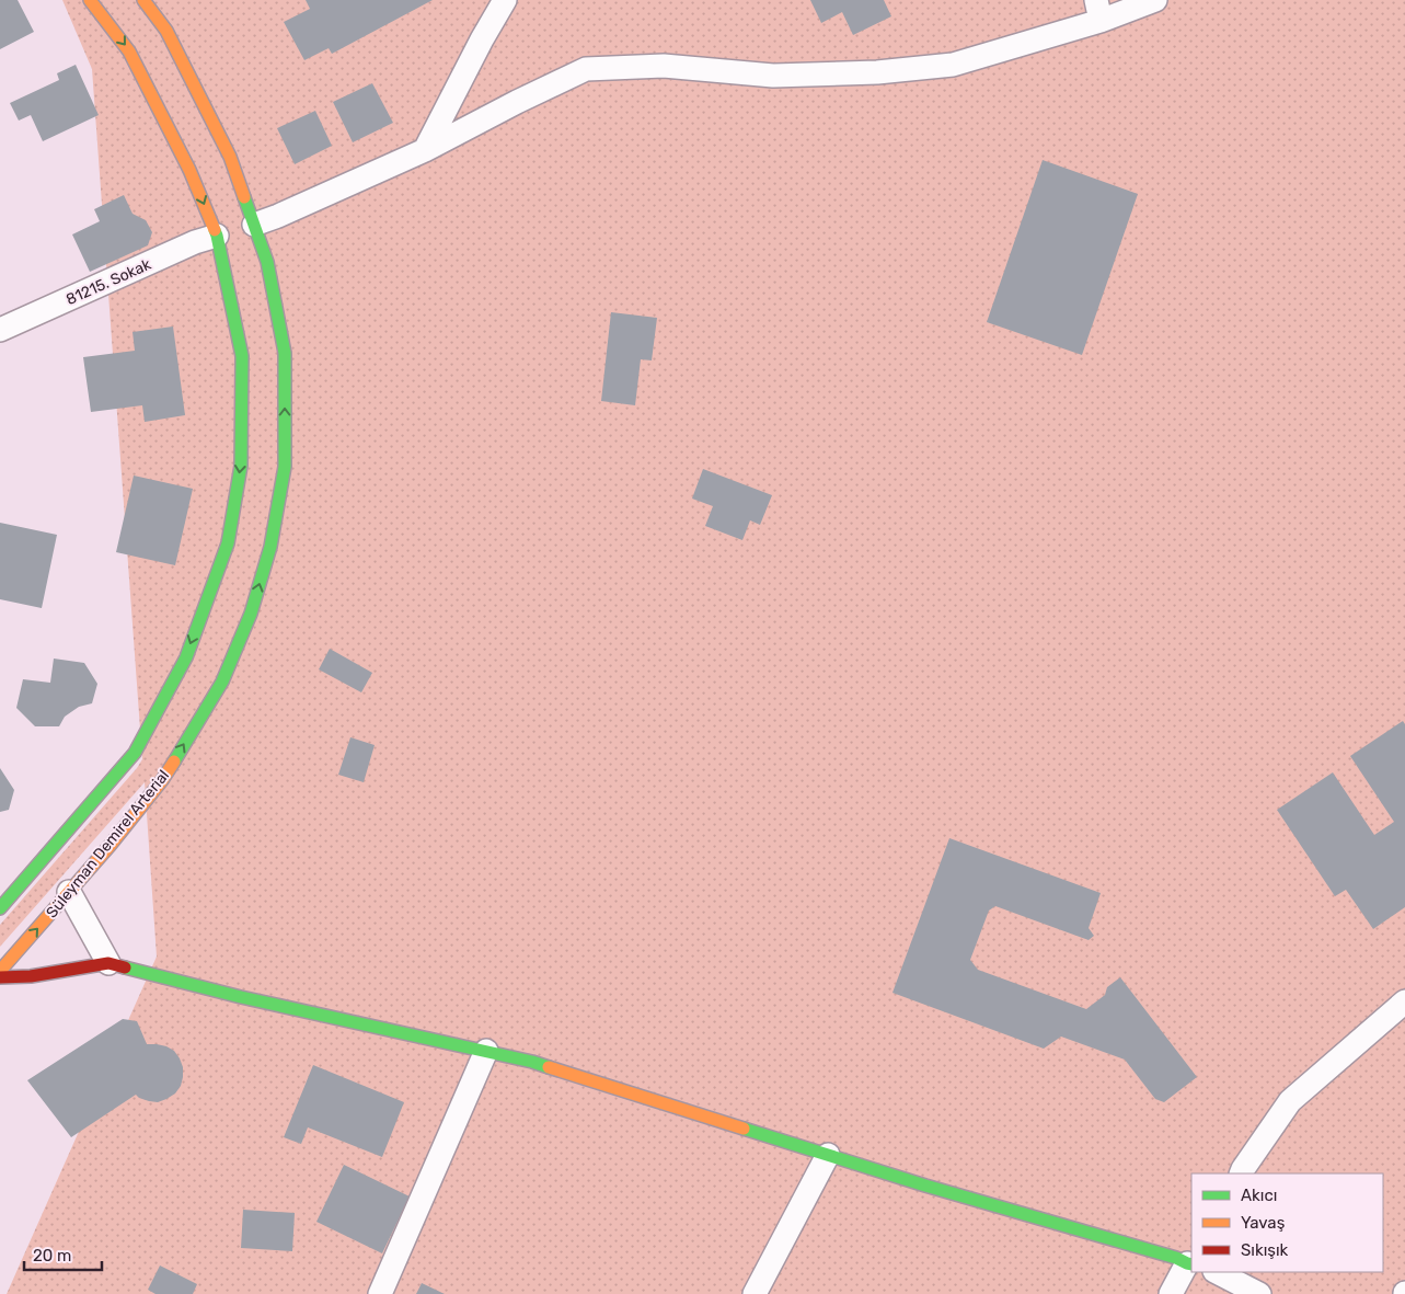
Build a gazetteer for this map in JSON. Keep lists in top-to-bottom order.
{
  "streets": {
    "main road": ["Süleyman Demirel Arterial"],
    "street": ["81215. Sokak"]
  },
  "legend": ["Akıcı", "Yavaş", "Sıkışık"],
  "scale_bar": "20 m"
}
